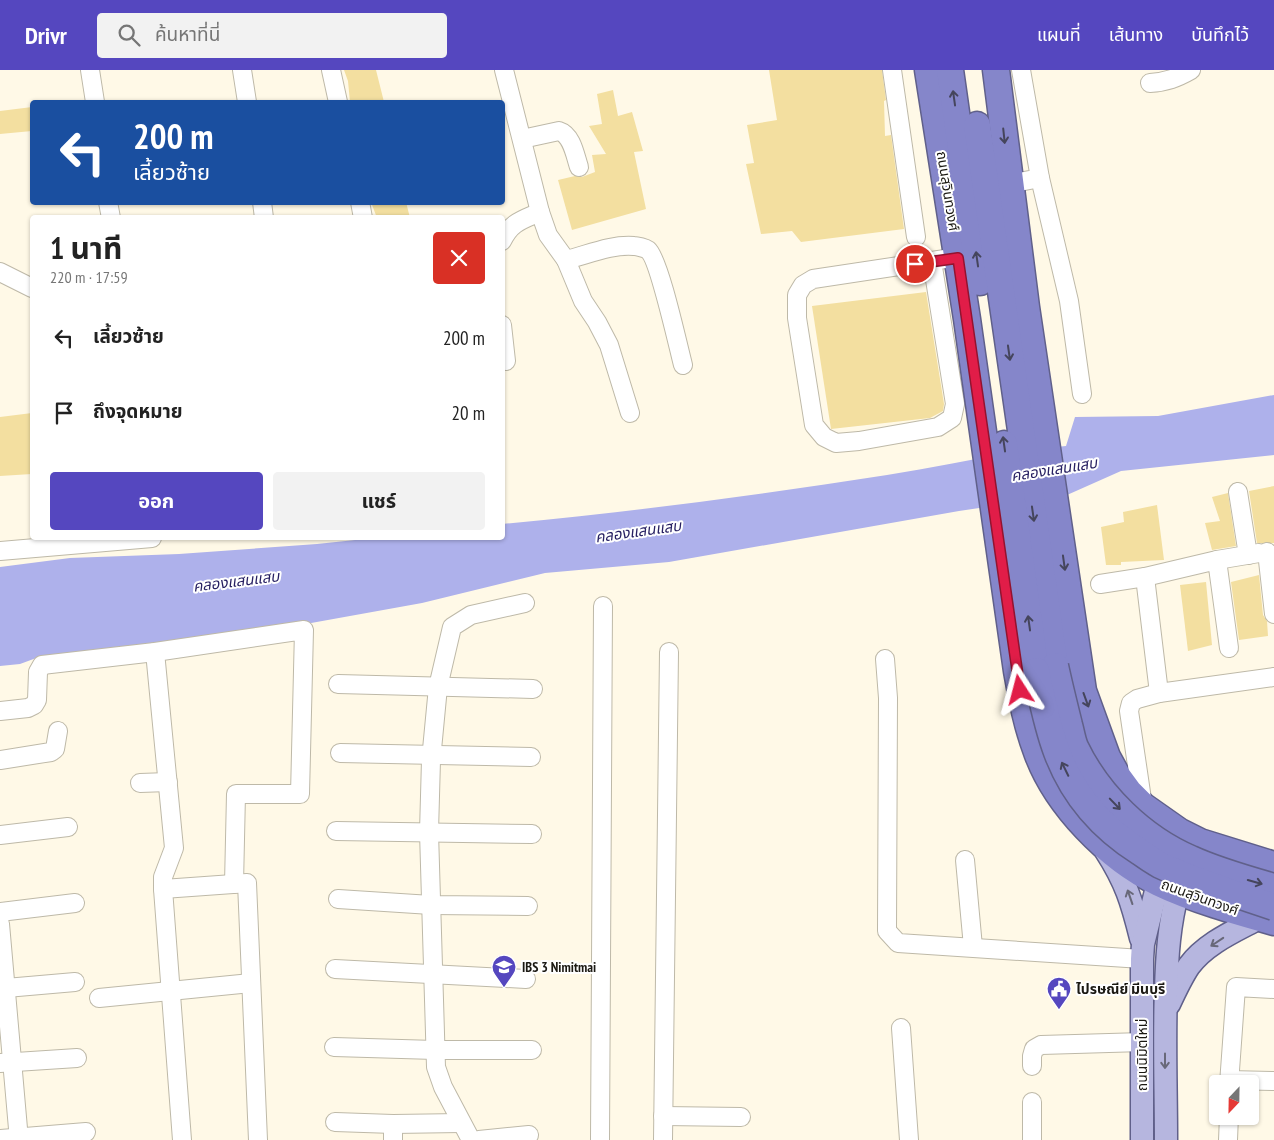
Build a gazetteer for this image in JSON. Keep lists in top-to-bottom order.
{
  "streets": {
    "highway": ["ถนนสุวินทวงศ์"],
    "main road": ["ถนนนิมิตใหม่"]
  },
  "crossings": [
    ["ถนนสุวินทวงศ์", "ถนนนิมิตใหม่"]
  ],
  "water": ["คลองแสนแสบ"],
  "places": {
    "school or university": ["IBS 3 Nimitmai"],
    "public building": ["ไปรษณีย์ มีนบุรี"]
  },
  "north": "bottom",
  "page": {
    "header": "Drivr",
    "search": "ค้นหาที่นี่",
    "nav": ["แผนที่", "เส้นทาง", "บันทึกไว้"],
    "turn": ["200 m", "เลี้ยวซ้าย"],
    "heading": ["1 นาที", "220 m · 17:59"],
    "list": [
      {
        "name": "เลี้ยวซ้าย",
        "value": "200 m"
      },
      {
        "name": "ถึงจุดหมาย",
        "value": "20 m"
      }
    ],
    "buttons": ["ออก", "แชร์"]
  }
}
